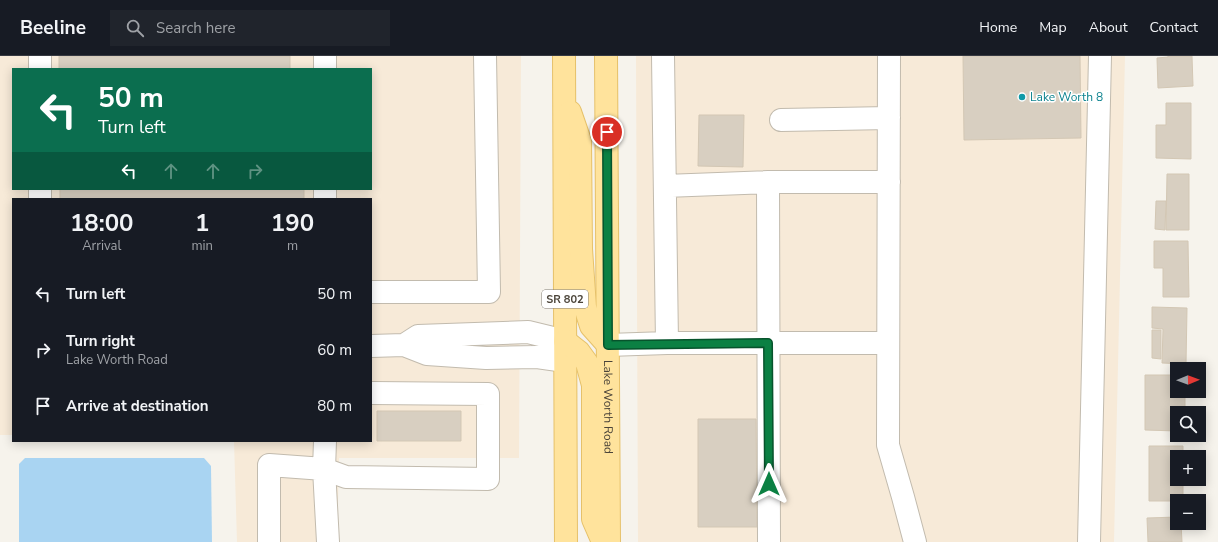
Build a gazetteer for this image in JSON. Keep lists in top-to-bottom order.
{
  "streets": {
    "main road": ["SR 802", "Lake Worth Road"]
  },
  "places": ["Lake Worth 8"],
  "north": "right",
  "page": {
    "header": "Beeline",
    "search": "Search here",
    "nav": [
      "Home",
      "Map",
      "About",
      "Contact"
    ],
    "turn": ["50 m", "Turn left"],
    "eta": [
      "18:00",
      "Arrival",
      "1",
      "min",
      "190",
      "m"
    ],
    "list": [
      {
        "name": "Turn left",
        "value": "50 m"
      },
      {
        "name": "Turn right",
        "note": "Lake Worth Road",
        "value": "60 m"
      },
      {
        "name": "Arrive at destination",
        "value": "80 m"
      }
    ],
    "map_buttons": ["+", "−"]
  }
}
